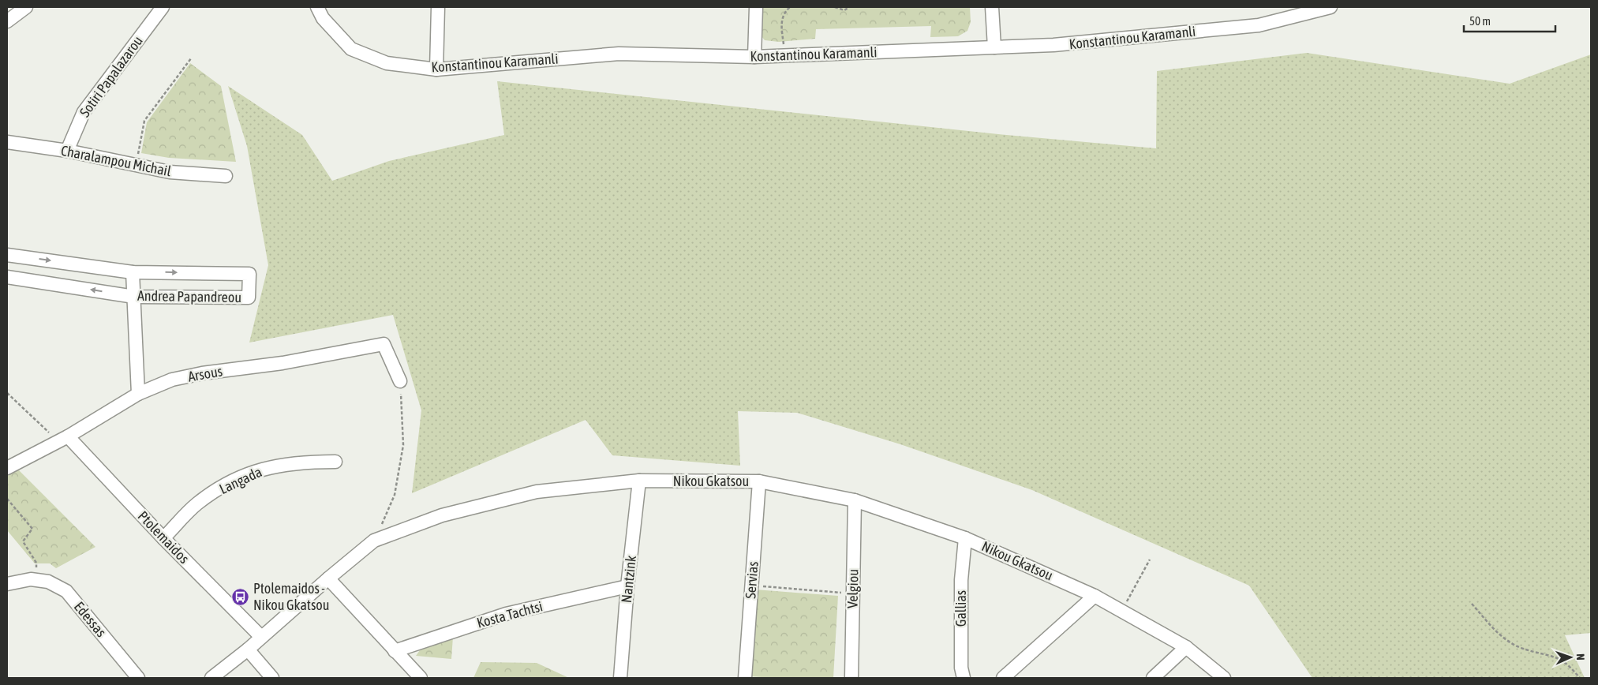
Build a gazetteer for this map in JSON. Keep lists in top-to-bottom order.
{
  "streets": {
    "street": [
      "Konstantinou Karamanli",
      "Sotiri Papalazarou",
      "Charalampou Michail",
      "Andrea Papandreou",
      "Arsous",
      "Langada",
      "Nikou Gkatsou",
      "Ptolemaidos",
      "Nantzink",
      "Servias",
      "Velgiou",
      "Gallias",
      "Kosta Tachtsi",
      "Edessas"
    ]
  },
  "crossings": [
    ["Sotiri Papalazarou", "Charalampou Michail"],
    ["Arsous", "Ptolemaidos"],
    ["Langada", "Ptolemaidos"],
    ["Nikou Gkatsou", "Ptolemaidos"],
    ["Nikou Gkatsou", "Nantzink"],
    ["Nikou Gkatsou", "Servias"],
    ["Nikou Gkatsou", "Velgiou"],
    ["Nikou Gkatsou", "Gallias"],
    ["Nantzink", "Kosta Tachtsi"]
  ],
  "places": {
    "bus stop": ["Ptolemaidos - Nikou Gkatsou"]
  },
  "scale_bar": "50 m",
  "north": "right"
}
